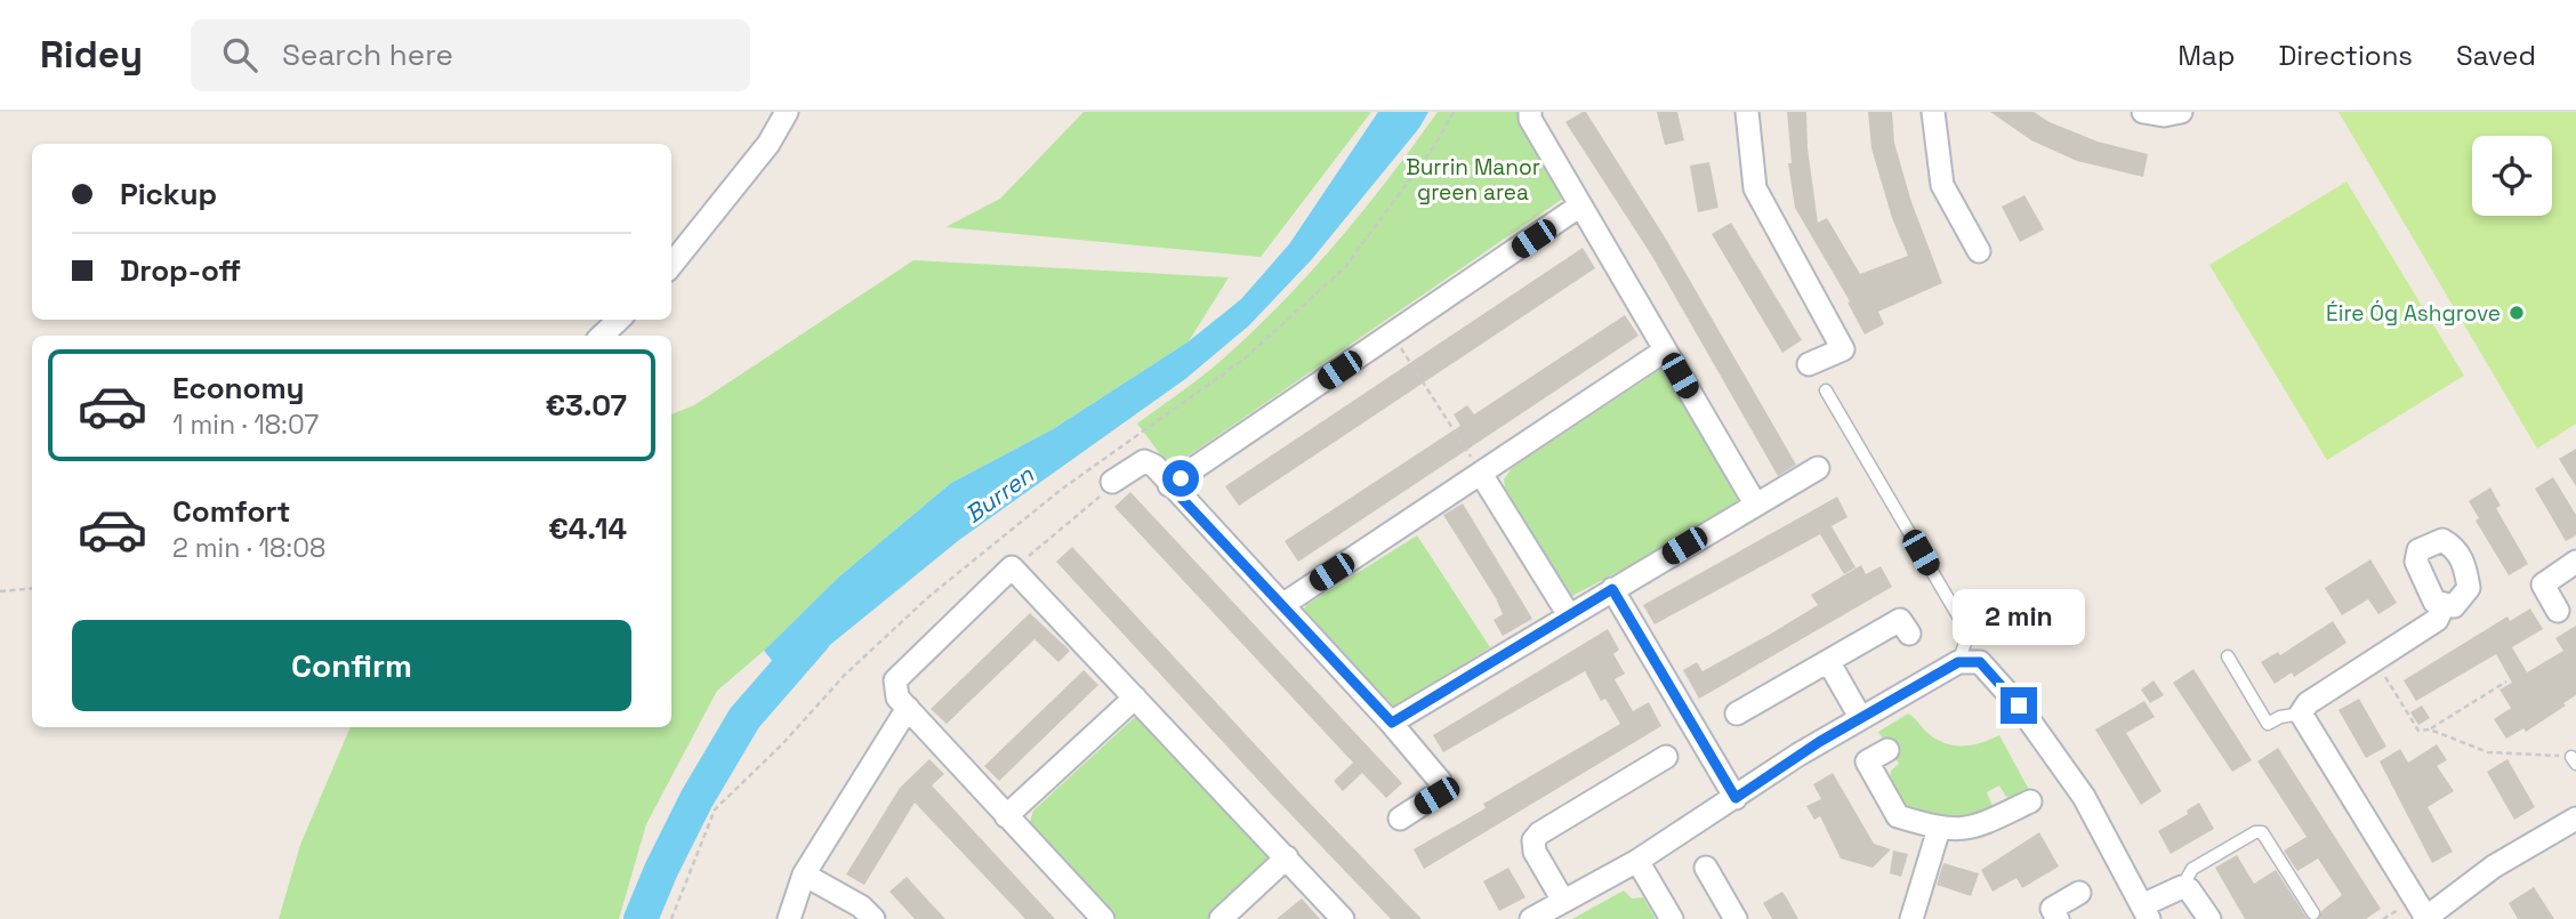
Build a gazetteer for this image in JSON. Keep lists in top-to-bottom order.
{
  "water": ["Burren"],
  "parks": ["Burrin Manor green area"],
  "places": ["Éire Óg Ashgrove"],
  "page": {
    "header": "Ridey",
    "search": "Search here",
    "nav": ["Map", "Directions", "Saved"],
    "banner": ["Pickup", "Drop-off"],
    "list": [
      {
        "name": "Economy",
        "note": "1 min · 18:07",
        "value": "€3.07"
      },
      {
        "name": "Comfort",
        "note": "2 min · 18:08",
        "value": "€4.14"
      }
    ],
    "bubble": "2 min",
    "buttons": "Confirm"
  }
}
